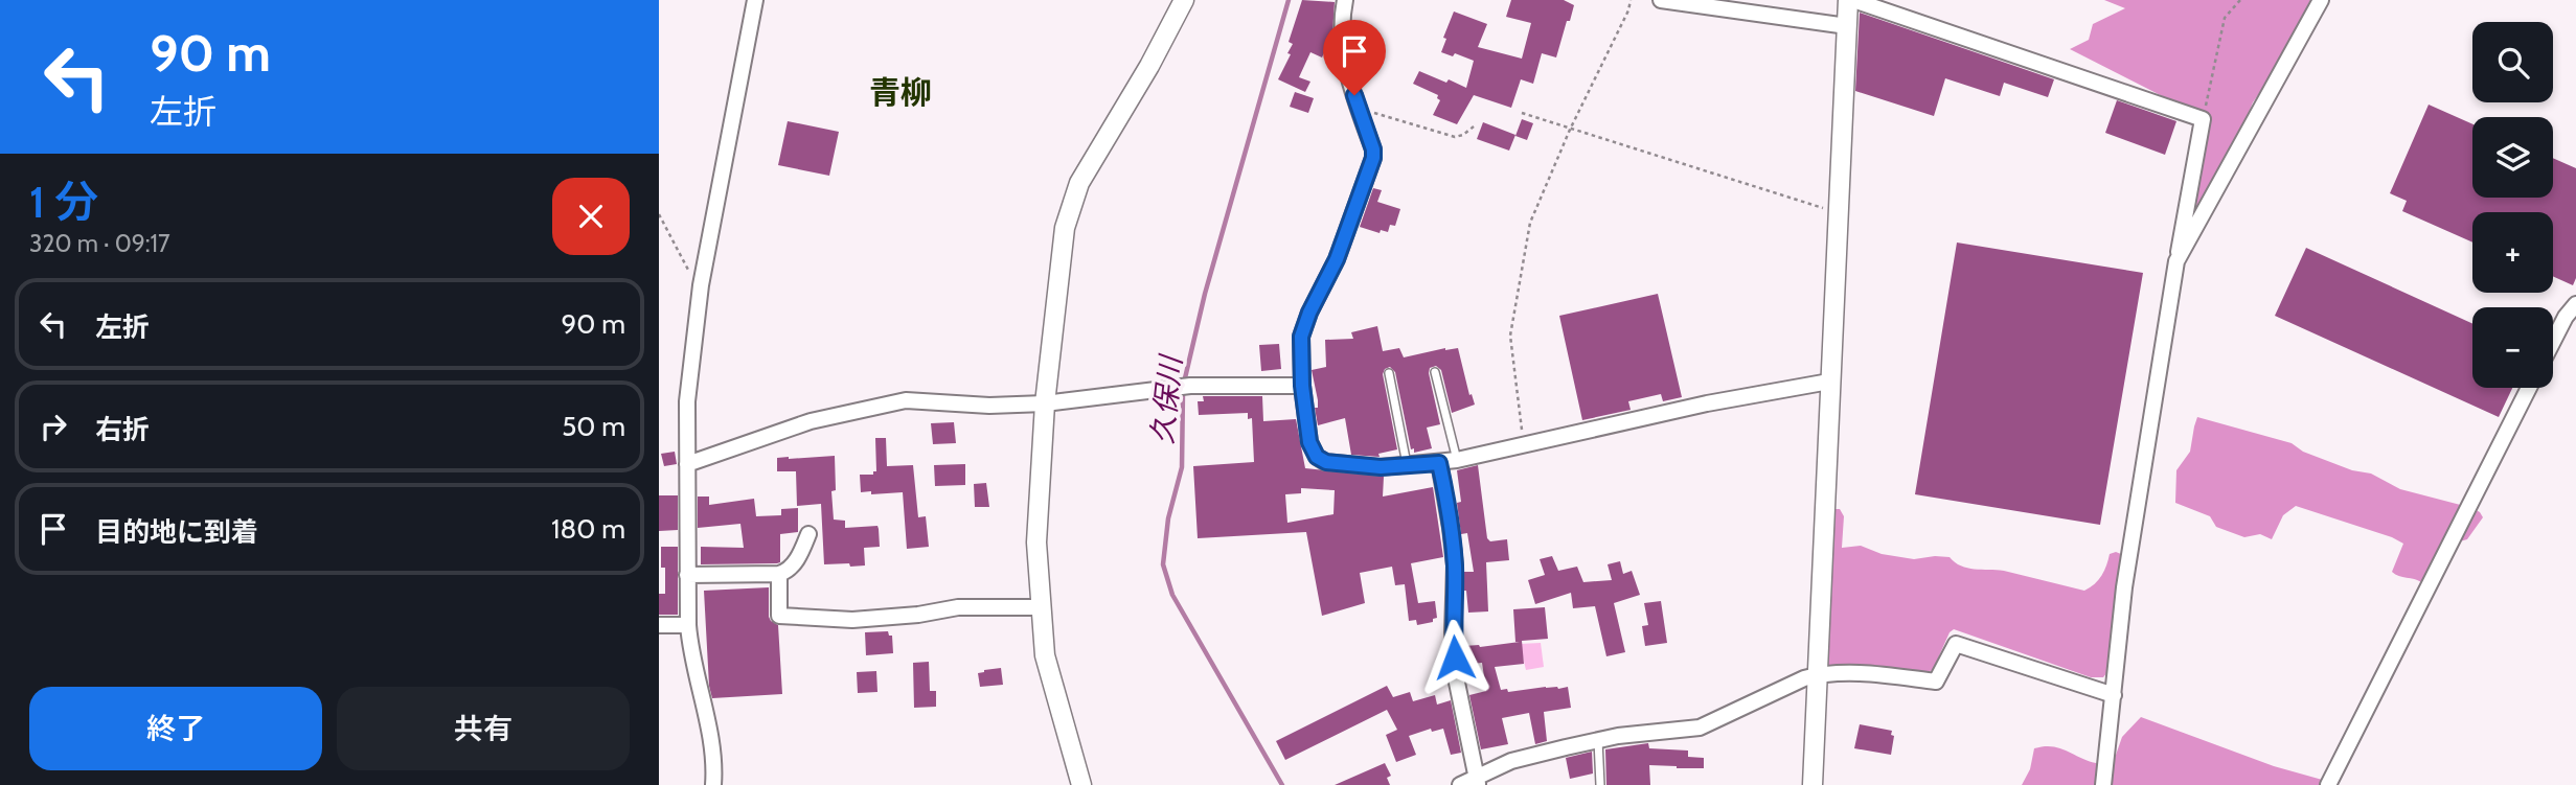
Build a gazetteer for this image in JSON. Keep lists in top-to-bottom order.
{
  "districts": ["青柳"],
  "water": ["久保川"],
  "page": {
    "turn": ["90 m", "左折"],
    "map_buttons": ["+", "−"],
    "heading": ["1 分", "320 m · 09:17"],
    "list": [
      {
        "name": "左折",
        "value": "90 m"
      },
      {
        "name": "右折",
        "value": "50 m"
      },
      {
        "name": "目的地に到着",
        "value": "180 m"
      }
    ],
    "buttons": ["終了", "共有"]
  }
}
